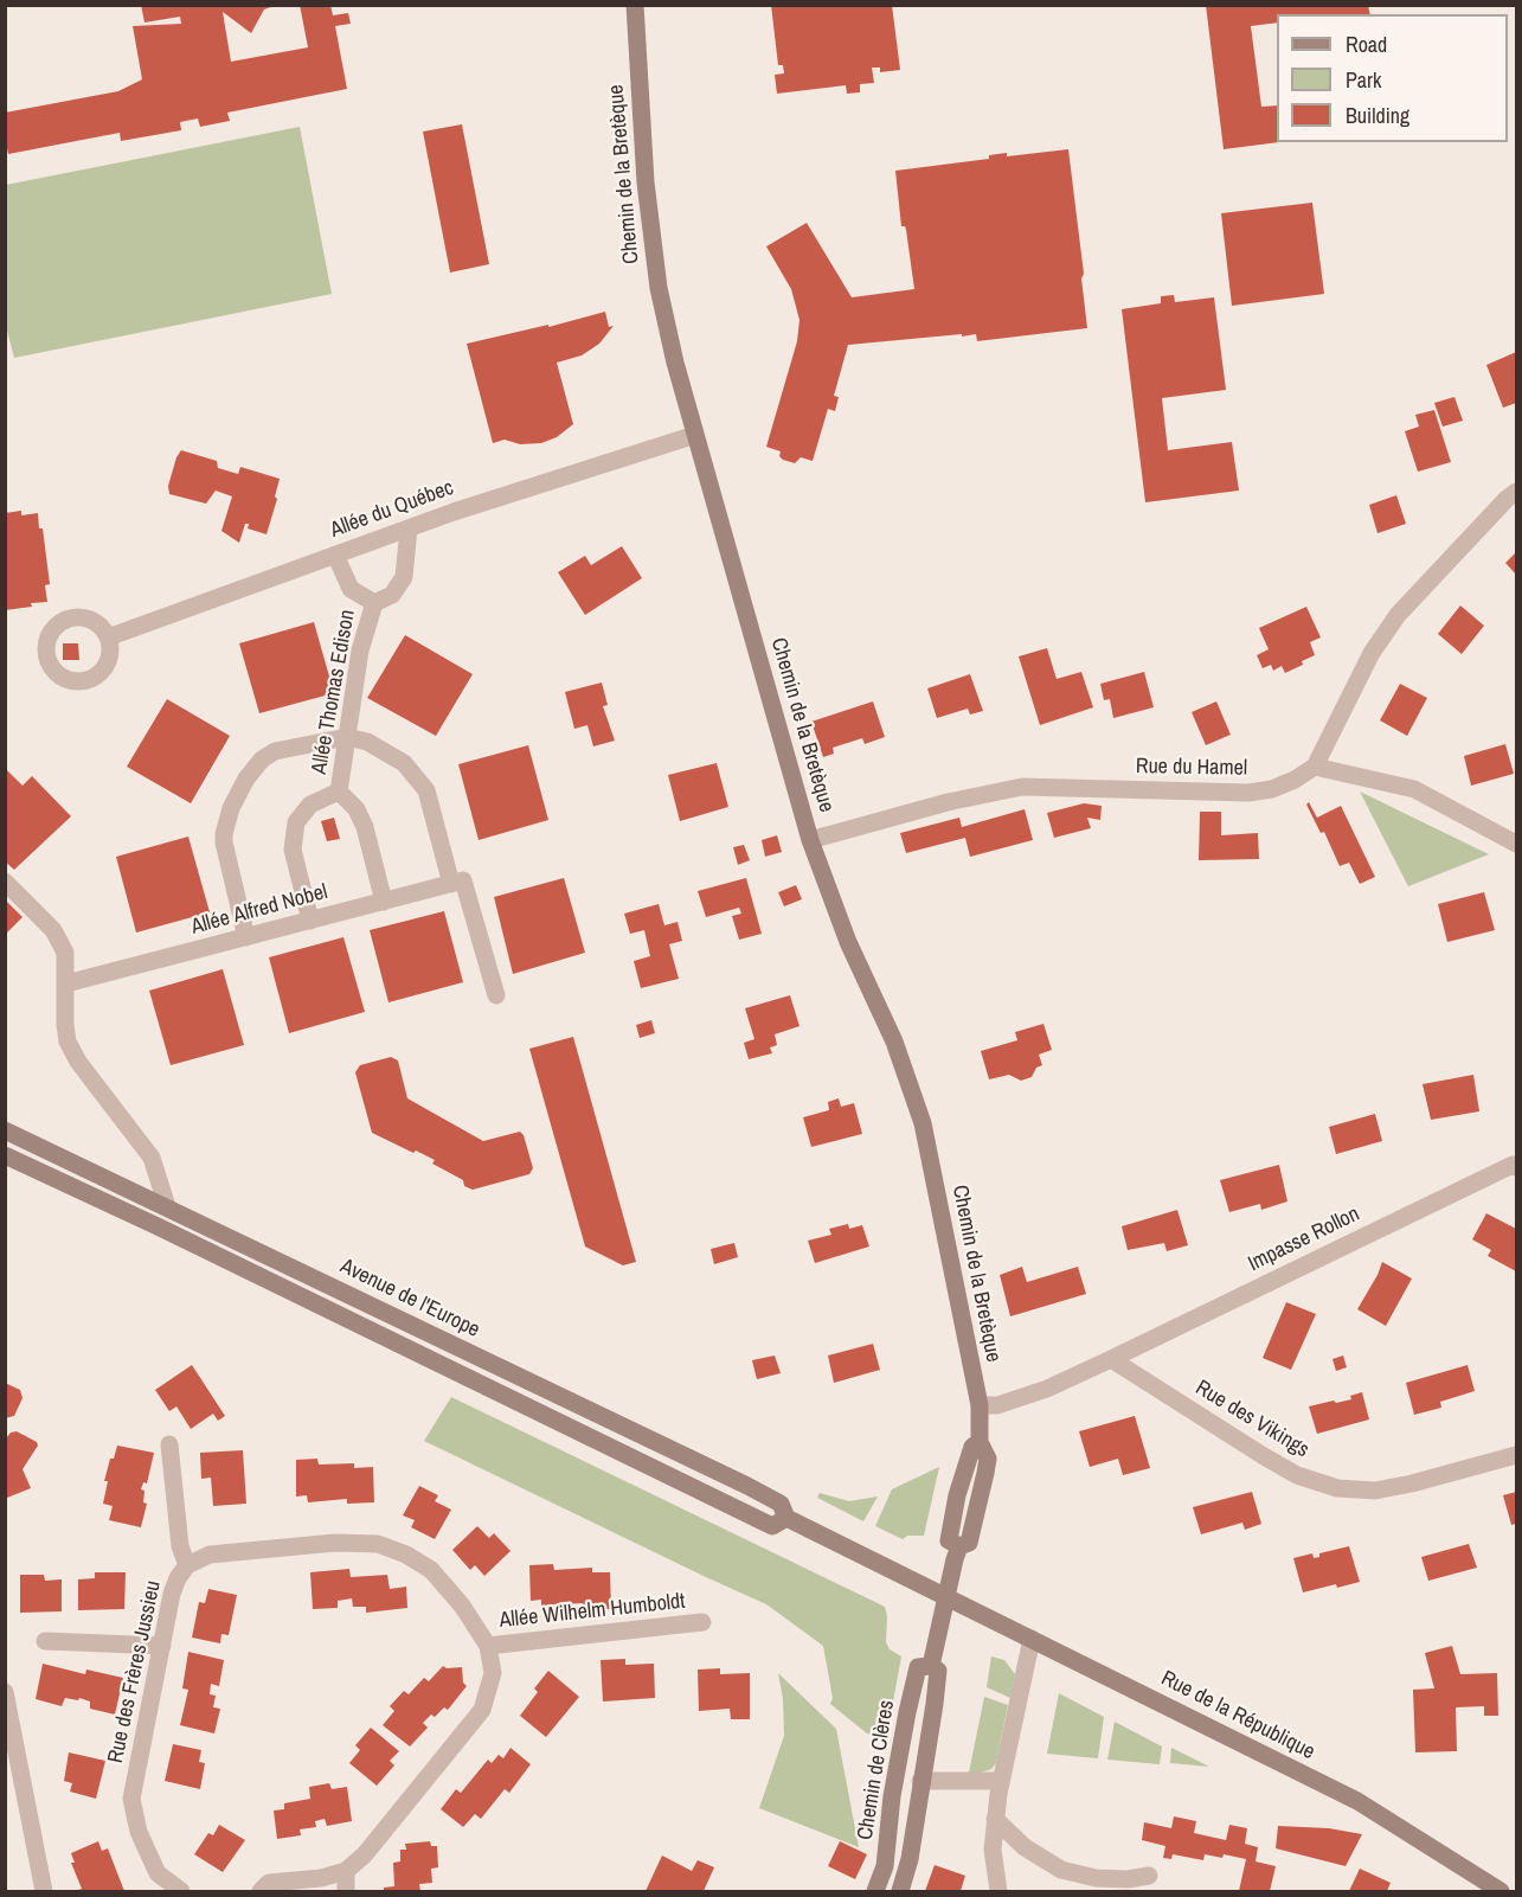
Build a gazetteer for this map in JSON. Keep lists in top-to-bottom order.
{
  "streets": {
    "main road": [
      "Chemin de la Bretèque",
      "Avenue de l'Europe",
      "Rue de la République",
      "Chemin de Clères"
    ],
    "street": [
      "Allée du Québec",
      "Allée Thomas Edison",
      "Rue du Hamel",
      "Allée Alfred Nobel",
      "Impasse Rollon",
      "Rue des Vikings",
      "Allée Wilhelm Humboldt",
      "Rue des Frères Jussieu"
    ]
  },
  "crossings": [
    ["Chemin de la Bretèque", "Allée du Québec"],
    ["Chemin de la Bretèque", "Rue du Hamel"],
    ["Chemin de la Bretèque", "Avenue de l'Europe"],
    ["Chemin de la Bretèque", "Rue de la République"],
    ["Chemin de la Bretèque", "Chemin de Clères"],
    ["Allée du Québec", "Allée Thomas Edison"],
    ["Allée Thomas Edison", "Allée Alfred Nobel"],
    ["Impasse Rollon", "Rue des Vikings"],
    ["Avenue de l'Europe", "Rue de la République"],
    ["Avenue de l'Europe", "Chemin de Clères"],
    ["Allée Wilhelm Humboldt", "Rue des Frères Jussieu"],
    ["Rue de la République", "Chemin de Clères"]
  ],
  "legend": ["Road", "Park", "Building"]
}
